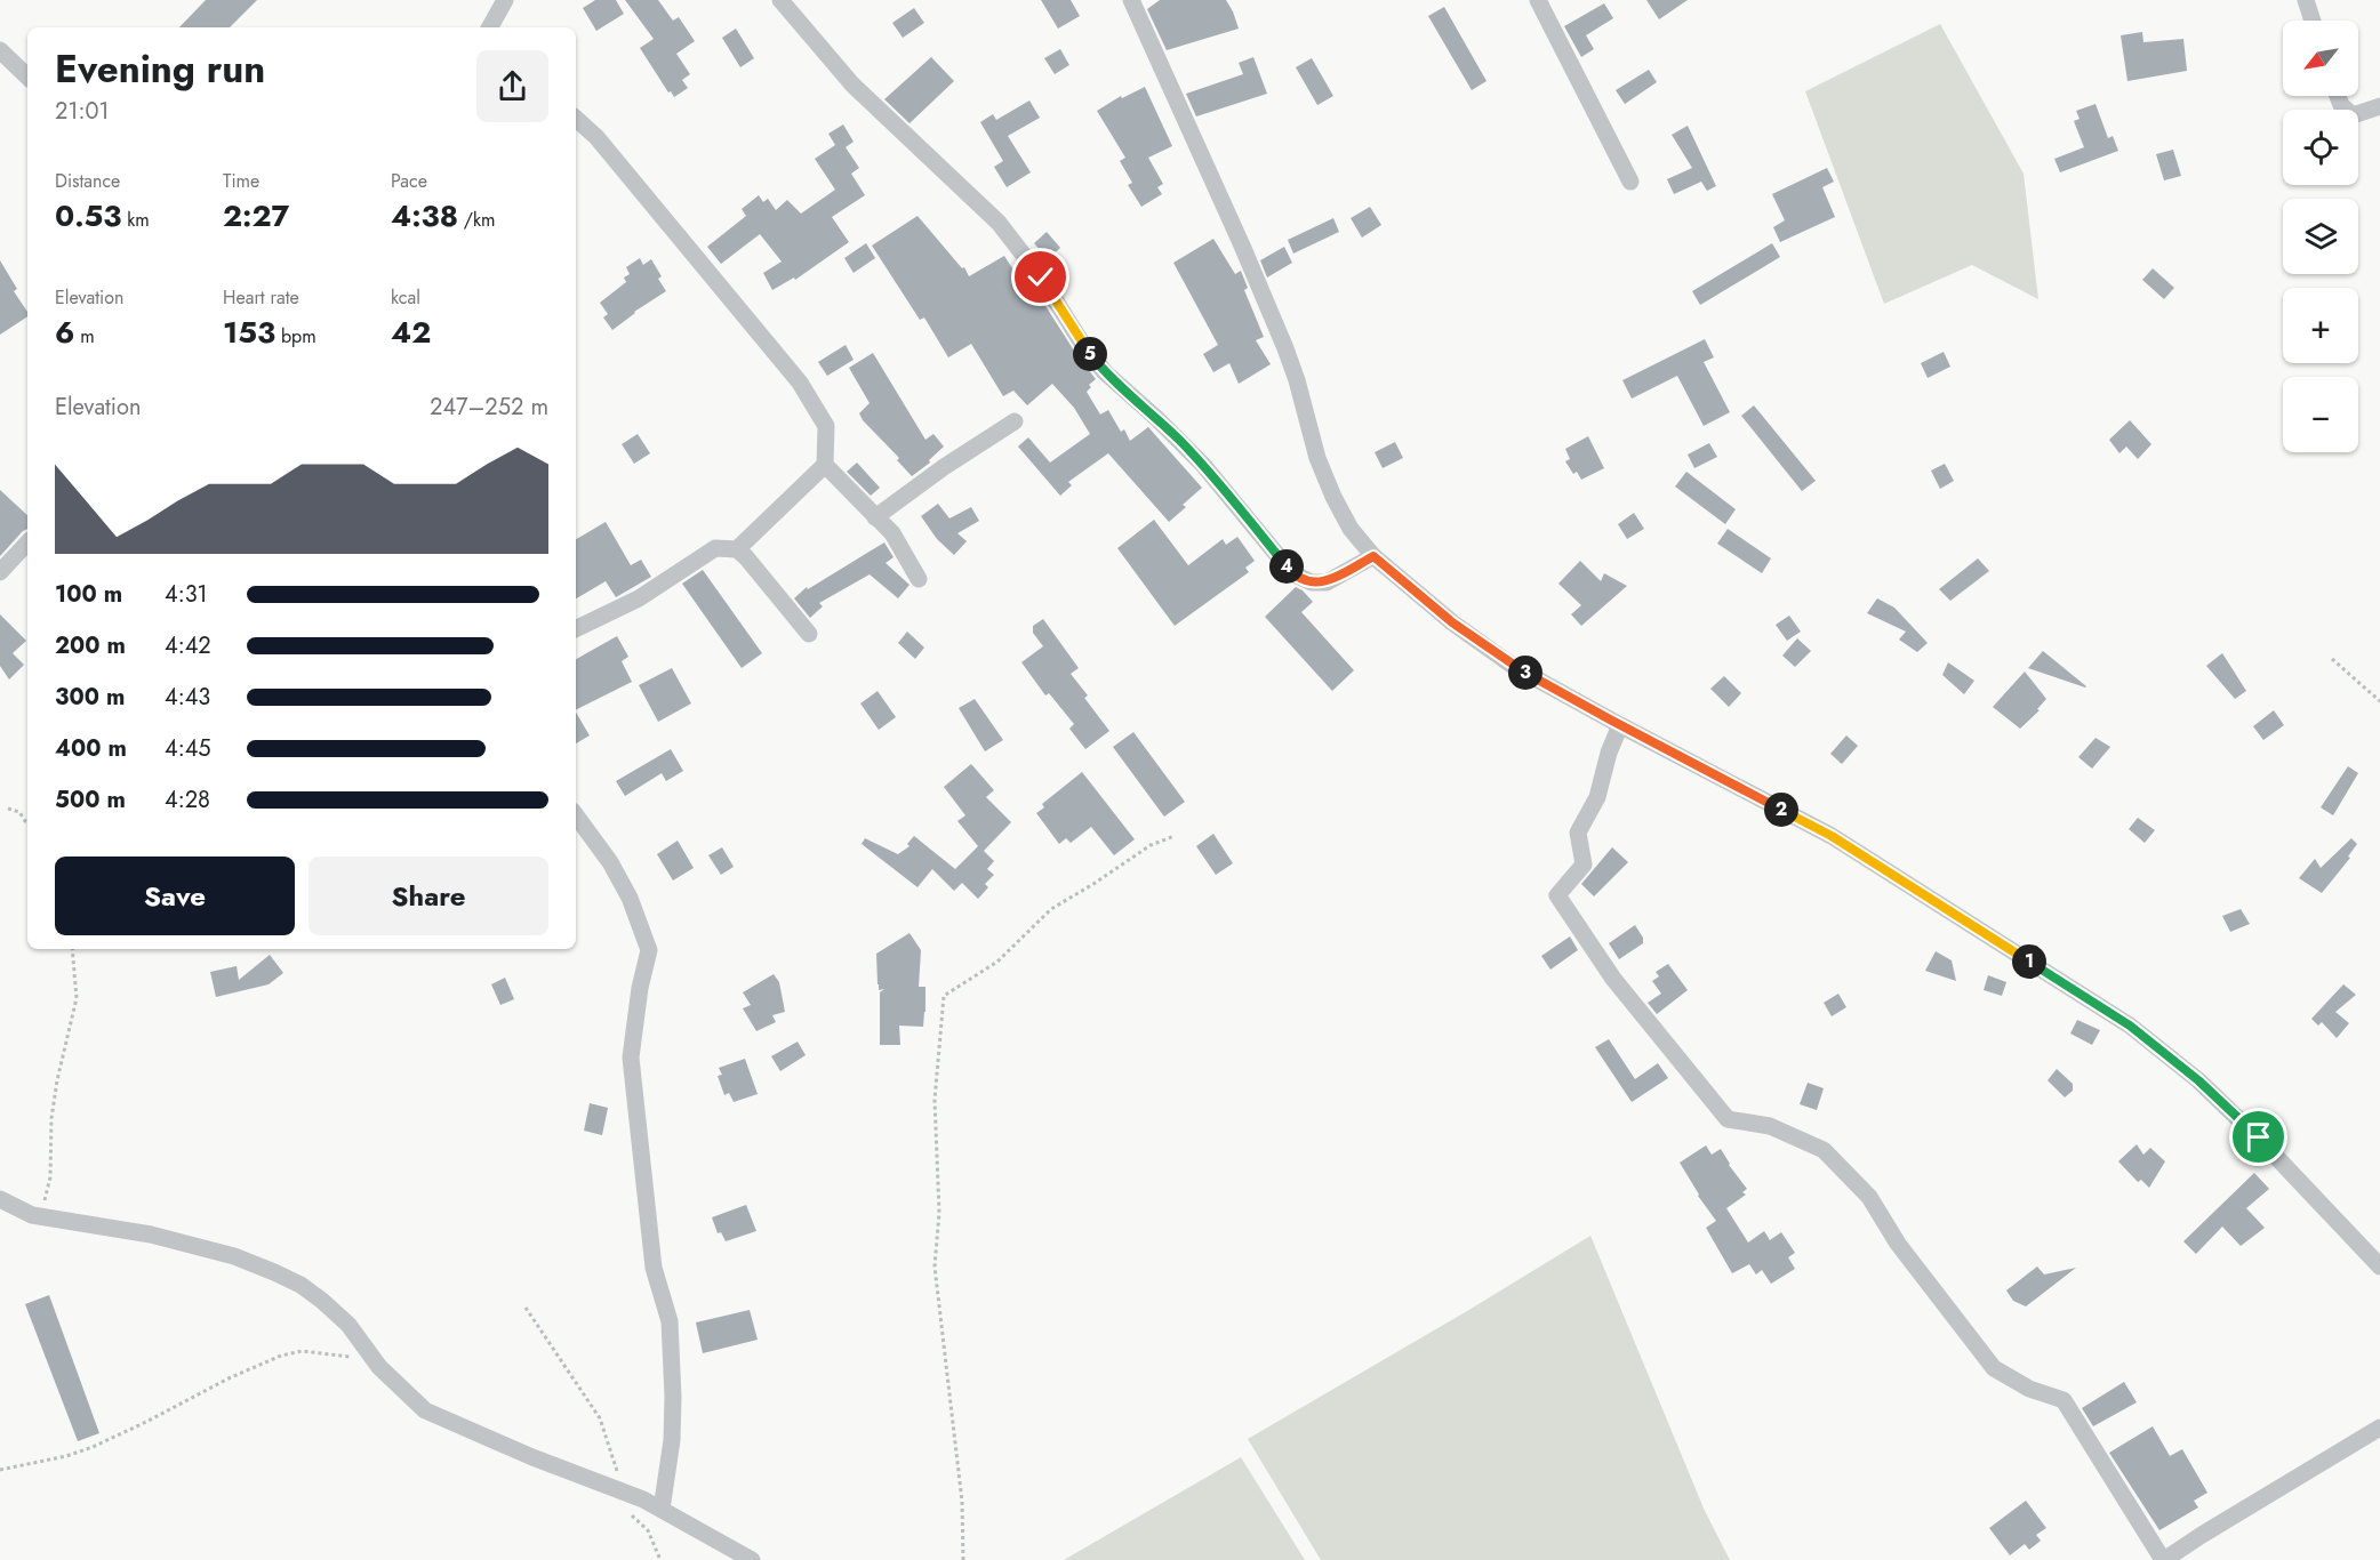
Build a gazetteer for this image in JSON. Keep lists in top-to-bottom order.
{
  "north": "bottom left",
  "page": {
    "map_buttons": ["+", "−"],
    "heading": ["Evening run", "21:01"],
    "stats": [
      ["Distance", "0.53 km"],
      ["Time", "2:27"],
      ["Pace", "4:38 /km"],
      ["Elevation", "6 m"],
      ["Heart rate", "153 bpm"],
      ["kcal", "42"]
    ],
    "pins": [
      "5",
      "4",
      "3",
      "2",
      "1"
    ],
    "chart": ["Elevation", "247–252 m"],
    "list": [
      {
        "name": "100 m",
        "note": "4:31"
      },
      {
        "name": "200 m",
        "note": "4:42"
      },
      {
        "name": "300 m",
        "note": "4:43"
      },
      {
        "name": "400 m",
        "note": "4:45"
      },
      {
        "name": "500 m",
        "note": "4:28"
      }
    ],
    "buttons": ["Save", "Share"]
  }
}
